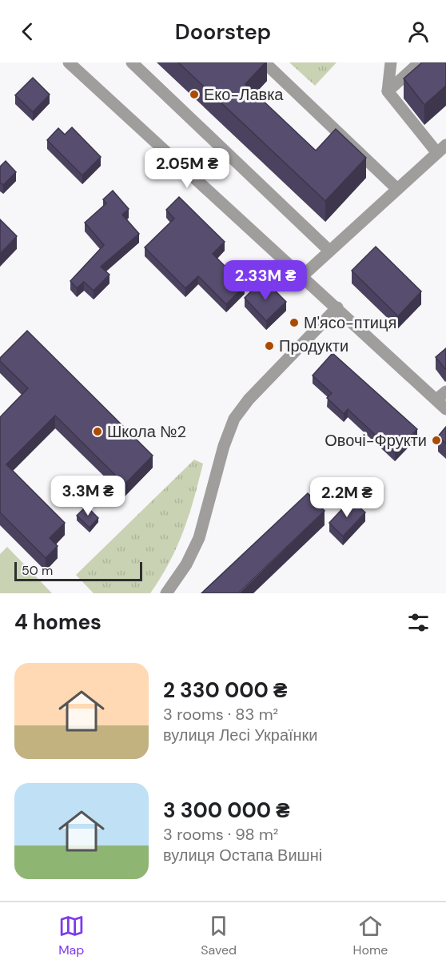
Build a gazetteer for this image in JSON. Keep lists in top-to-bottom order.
{
  "places": [
    "Еко-Лавка",
    "М'ясо-птиця",
    "Продукти",
    "Школа №2",
    "Овочі-Фрукти"
  ],
  "scale_bar": "50 m",
  "page": {
    "header": "Doorstep",
    "price": [
      "2.05M ₴",
      "2.33M ₴",
      "3.3M ₴",
      "2.2M ₴"
    ],
    "scale": "50 m",
    "heading": "4 homes",
    "list": [
      {
        "name": "2 330 000 ₴",
        "note": "3 rooms · 83 m² · вулиця Лесі Українки"
      },
      {
        "name": "3 300 000 ₴",
        "note": "3 rooms · 98 m² · вулиця Остапа Вишні"
      }
    ],
    "tabs": ["Map", "Saved", "Home"]
  }
}
